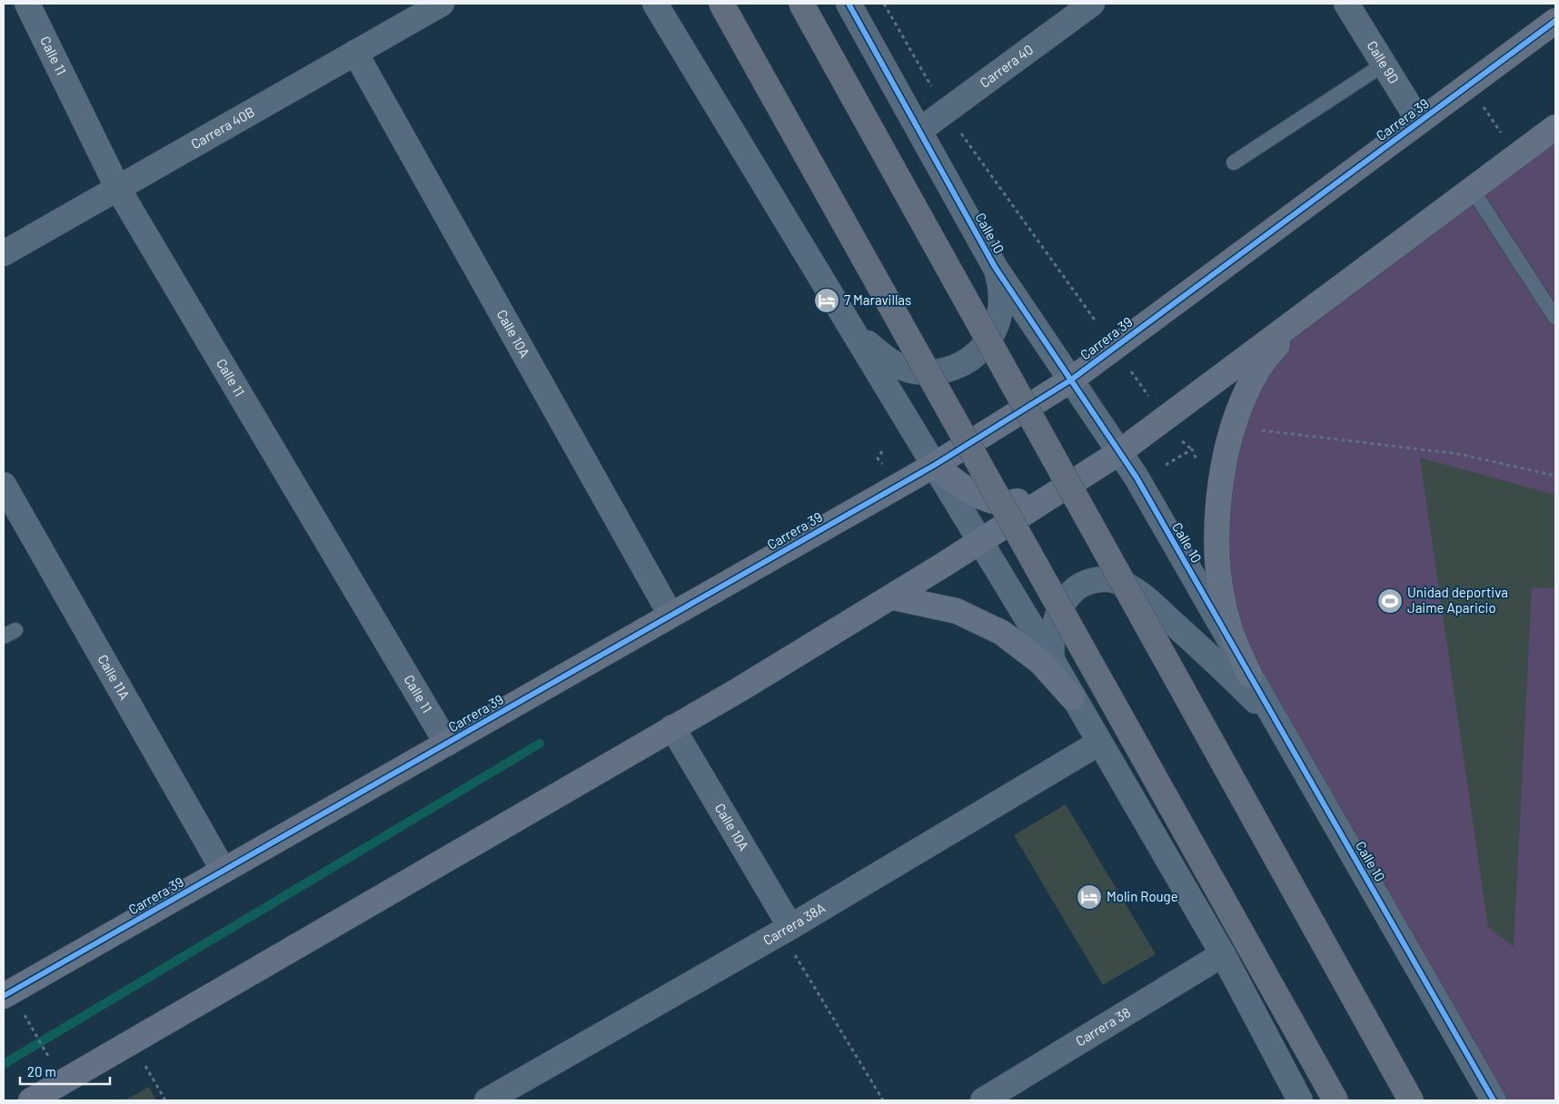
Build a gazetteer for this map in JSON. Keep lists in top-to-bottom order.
{
  "streets": {
    "main road": ["Carrera 39"],
    "street": [
      "Calle 11",
      "Calle 9D",
      "Carrera 40",
      "Carrera 40B",
      "Calle 10",
      "Calle 10A",
      "Calle 11A",
      "Carrera 38A",
      "Carrera 38"
    ]
  },
  "crossings": [
    ["Calle 11", "Carrera 39"],
    ["Calle 11", "Carrera 40B"],
    ["Calle 9D", "Carrera 39"],
    ["Carrera 40", "Calle 10"],
    ["Carrera 39", "Calle 10"],
    ["Carrera 39", "Calle 10A"],
    ["Carrera 39", "Calle 11A"],
    ["Carrera 40B", "Calle 10A"],
    ["Calle 10A", "Carrera 38A"]
  ],
  "places": {
    "hotel": ["7 Maravillas", "Molin Rouge"],
    "sports": ["Unidad deportiva Jaime Aparicio"]
  },
  "scale_bar": "20 m"
}
